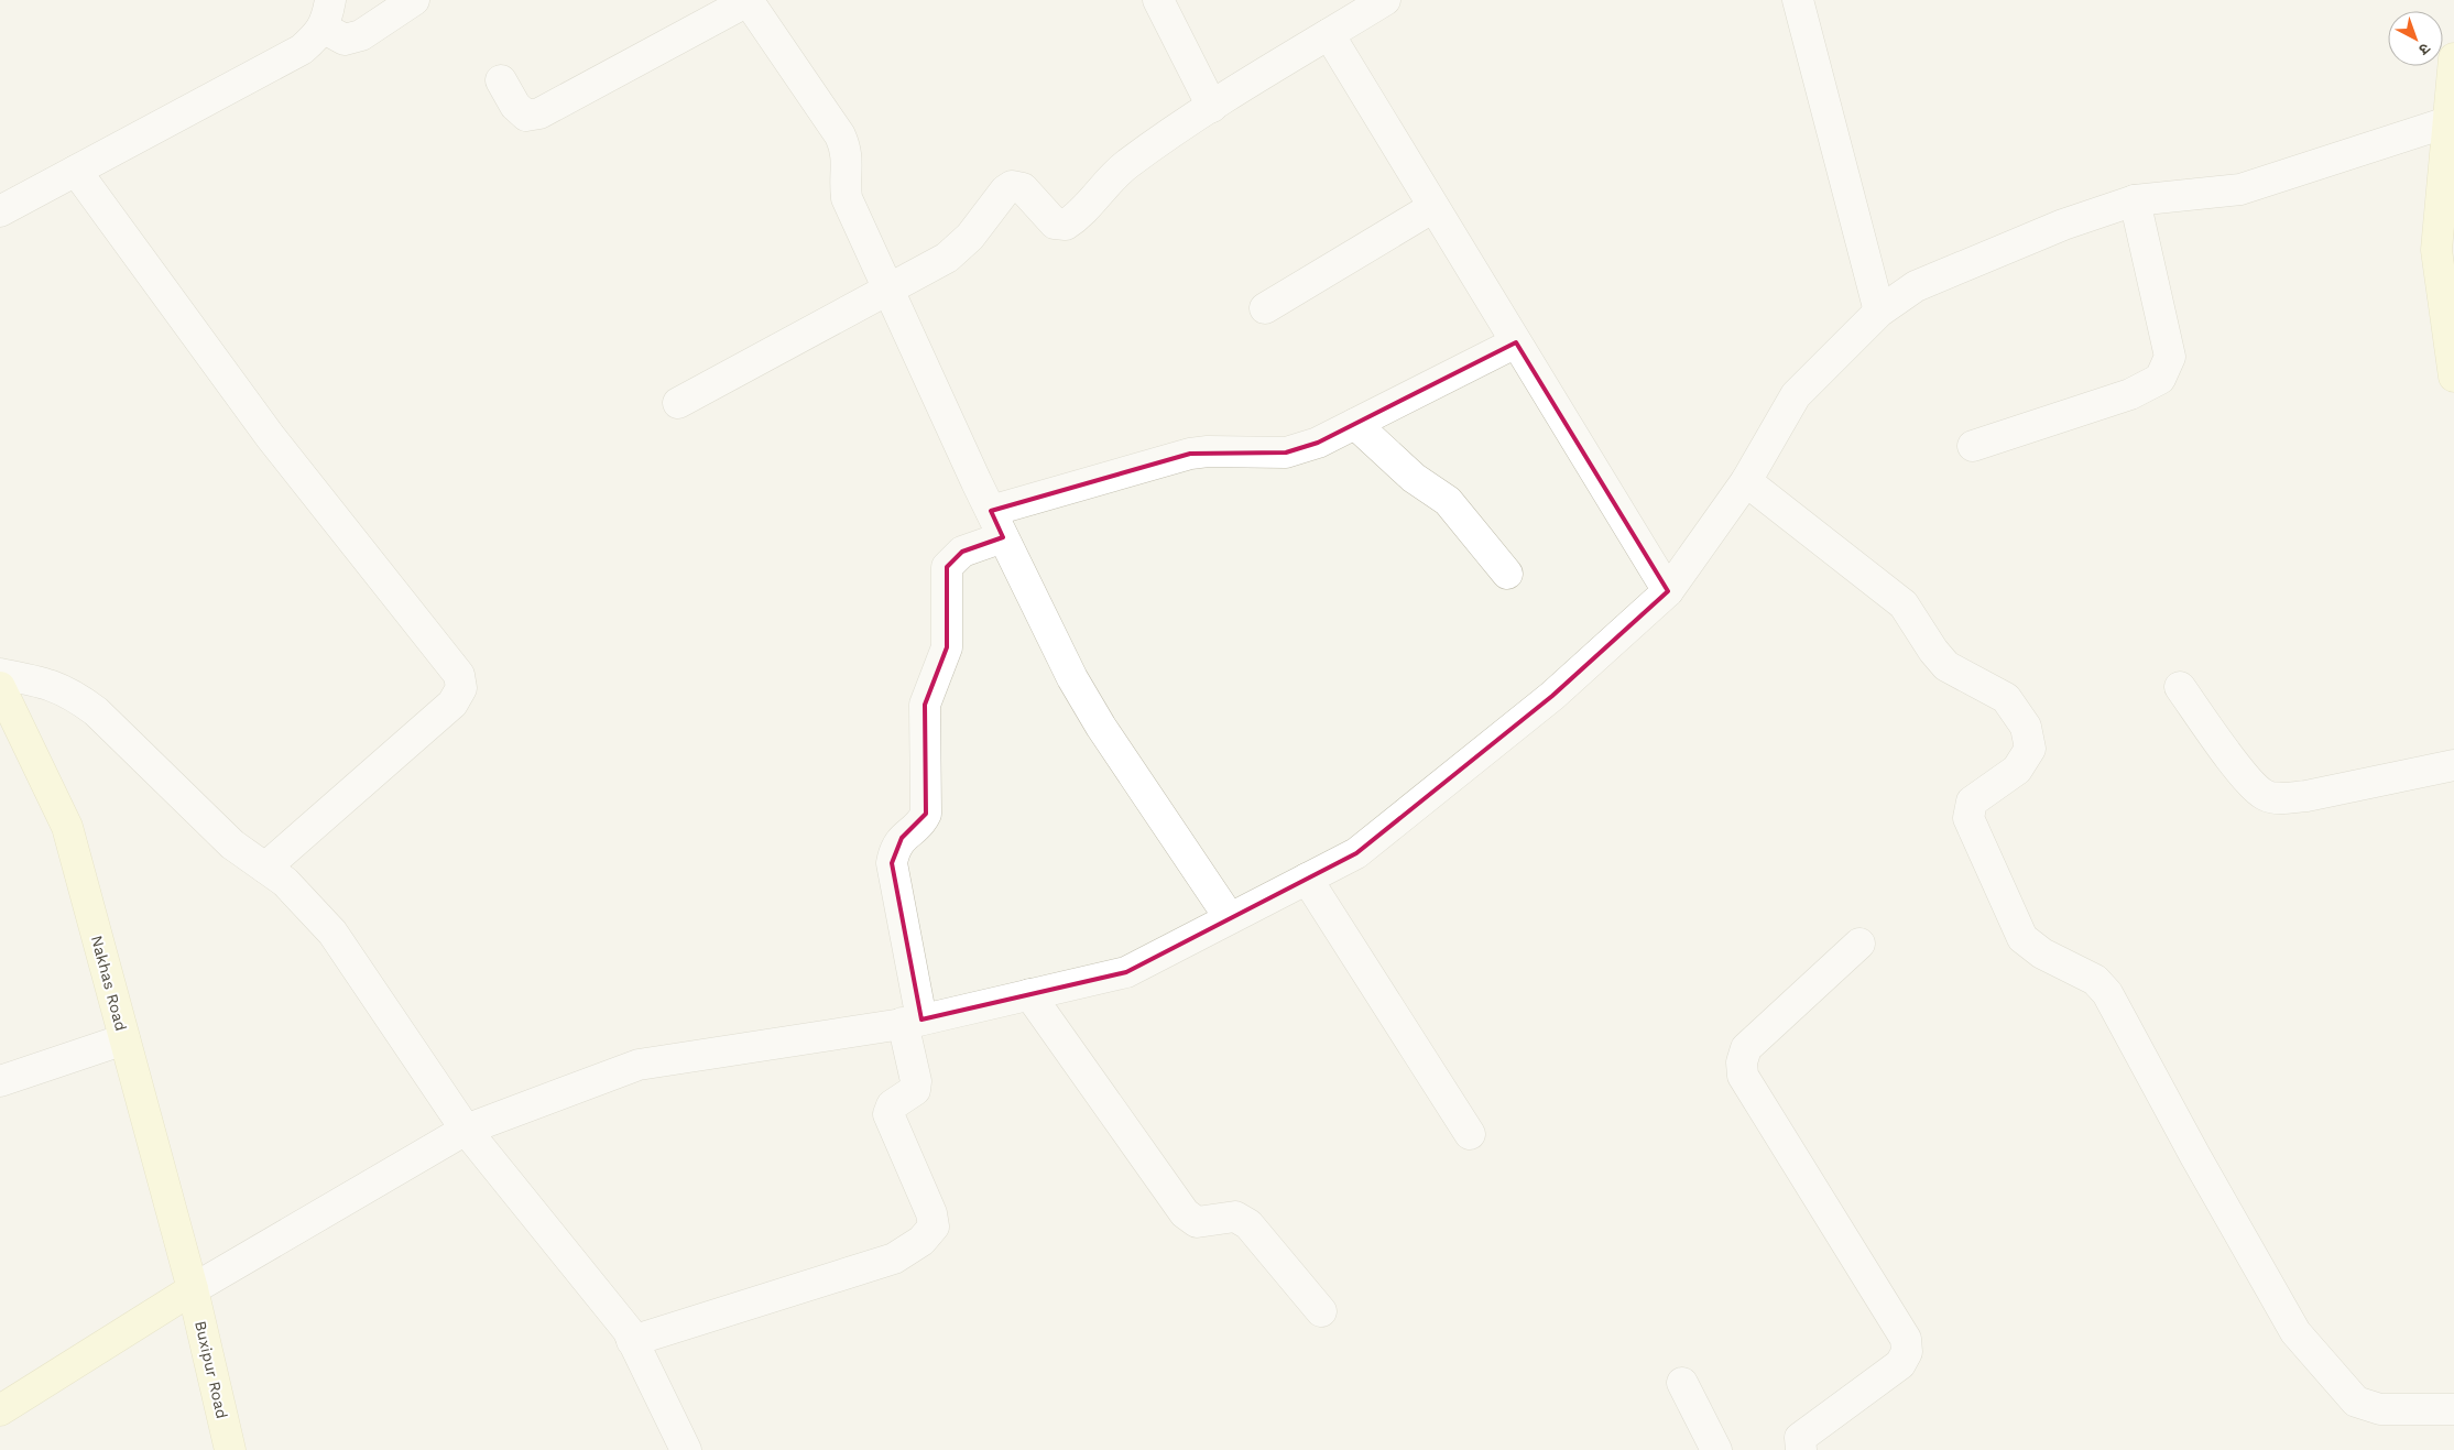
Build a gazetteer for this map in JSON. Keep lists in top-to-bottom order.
{
  "streets": {
    "main road": ["Nakhas Road", "Buxipur Road"]
  },
  "crossings": [
    ["Nakhas Road", "Buxipur Road"]
  ],
  "north": "bottom right"
}
